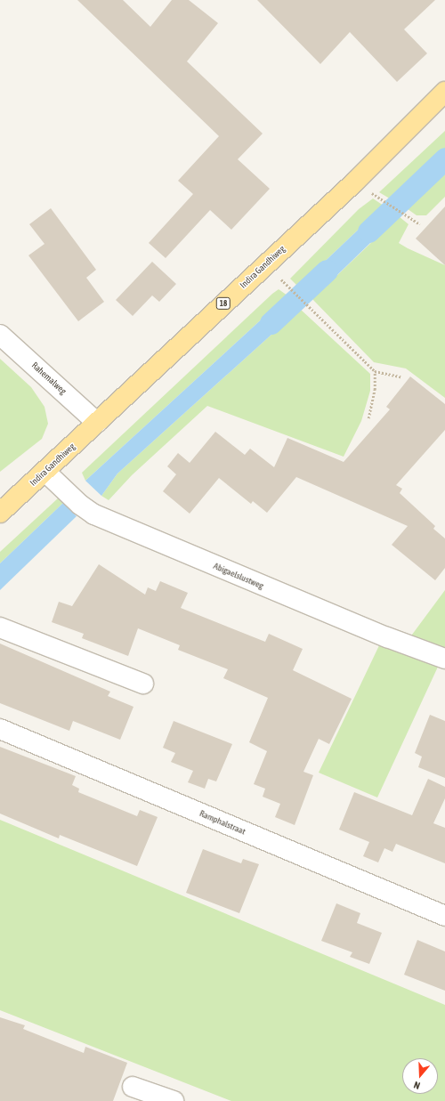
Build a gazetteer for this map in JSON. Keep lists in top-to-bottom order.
{
  "streets": {
    "main road": ["Indira Gandhiweg", "18"],
    "street": ["Rahemalweg", "Abigaelslustweg", "Ramphalstraat"]
  },
  "crossings": [
    ["Indira Gandhiweg", "Rahemalweg"],
    ["Indira Gandhiweg", "Abigaelslustweg"]
  ],
  "north": "bottom"
}
